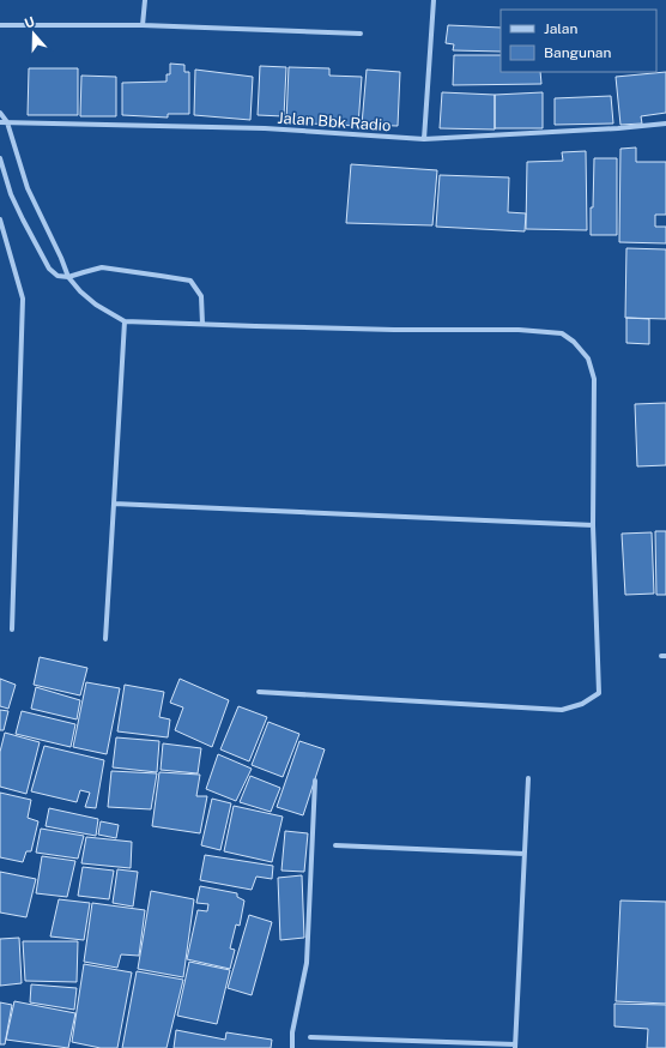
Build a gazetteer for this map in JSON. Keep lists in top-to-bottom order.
{
  "streets": {
    "street": ["Jalan Bbk Radio"]
  },
  "legend": ["Jalan", "Bangunan"],
  "north": "top"
}
